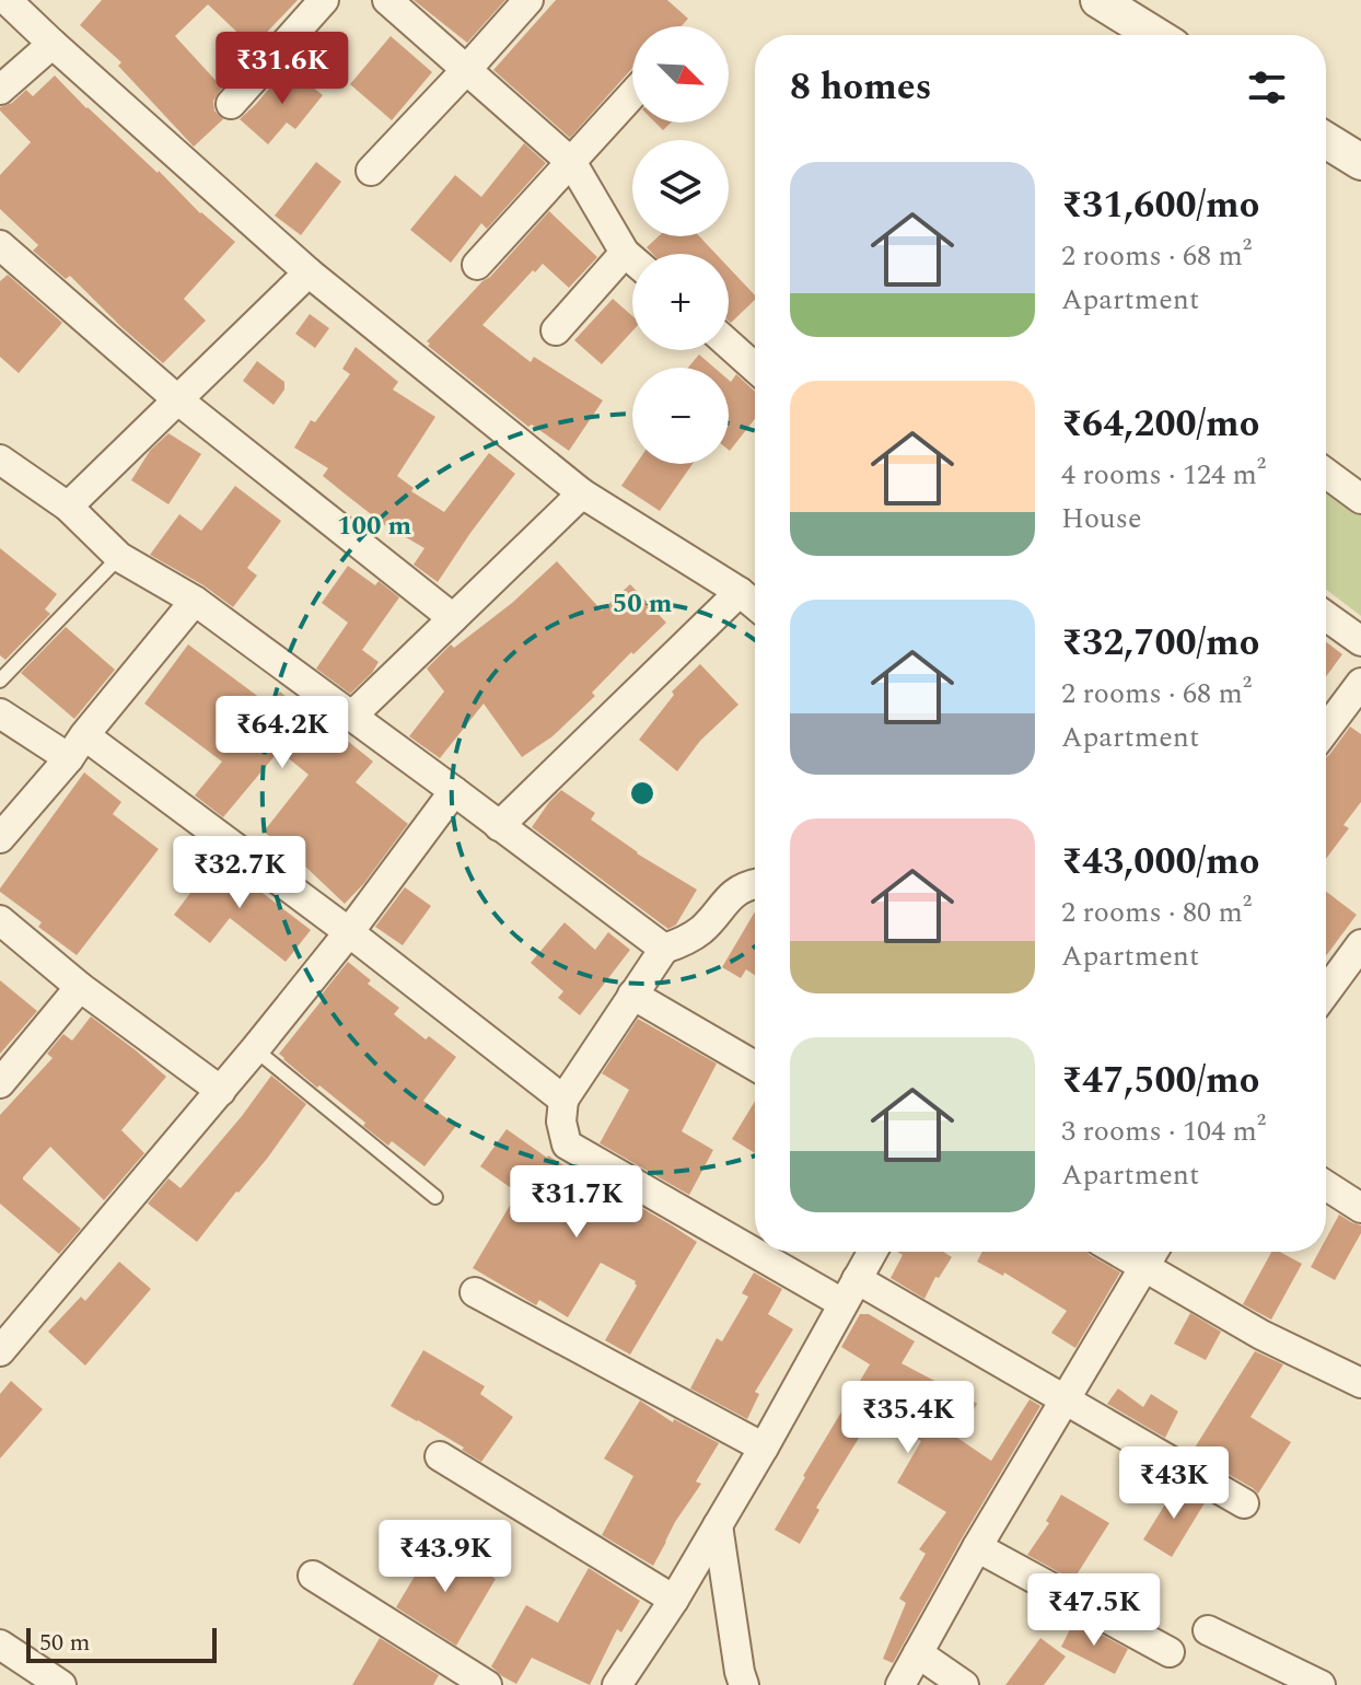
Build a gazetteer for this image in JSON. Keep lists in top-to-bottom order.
{
  "scale_bar": "50 m",
  "north": "bottom right",
  "page": {
    "map_buttons": ["+", "−"],
    "price": [
      "₹31.6K",
      "₹64.2K",
      "₹32.7K",
      "₹31.7K",
      "₹35.4K",
      "₹43K",
      "₹43.9K",
      "₹47.5K"
    ],
    "heading": "8 homes",
    "list": [
      {
        "name": "₹31,600/mo",
        "note": "2 rooms · 68 m² · Apartment"
      },
      {
        "name": "₹64,200/mo",
        "note": "4 rooms · 124 m² · House"
      },
      {
        "name": "₹32,700/mo",
        "note": "2 rooms · 68 m² · Apartment"
      },
      {
        "name": "₹43,000/mo",
        "note": "2 rooms · 80 m² · Apartment"
      },
      {
        "name": "₹47,500/mo",
        "note": "3 rooms · 104 m² · Apartment"
      }
    ],
    "scale": "50 m"
  },
  "rings": ["100 m", "50 m"]
}
